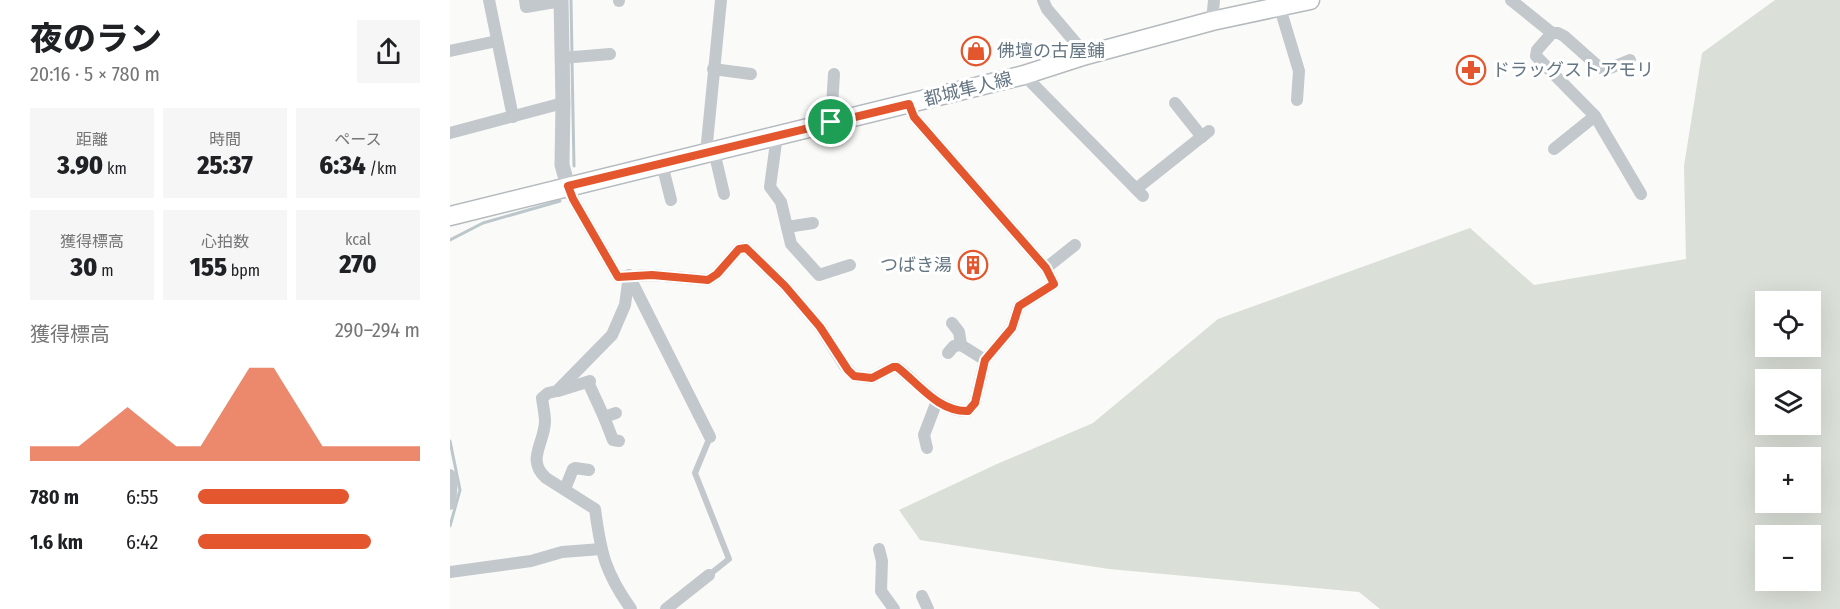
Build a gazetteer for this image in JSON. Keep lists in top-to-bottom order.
{
  "streets": {
    "main road": ["都城隼人線"]
  },
  "places": {
    "shop": ["佛壇の古屋鋪"],
    "pharmacy": ["ドラッグストアモリ"],
    "building": ["つばき湯"]
  },
  "page": {
    "heading": ["夜のラン", "20:16 · 5 × 780 m"],
    "stats": [
      ["距離", "3.90 km"],
      ["時間", "25:37"],
      ["ペース", "6:34 /km"],
      ["獲得標高", "30 m"],
      ["心拍数", "155 bpm"],
      ["kcal", "270"]
    ],
    "map_buttons": ["+", "−"],
    "chart": ["獲得標高", "290–294 m"],
    "list": [
      {
        "name": "780 m",
        "note": "6:55"
      },
      {
        "name": "1.6 km",
        "note": "6:42"
      }
    ]
  }
}
